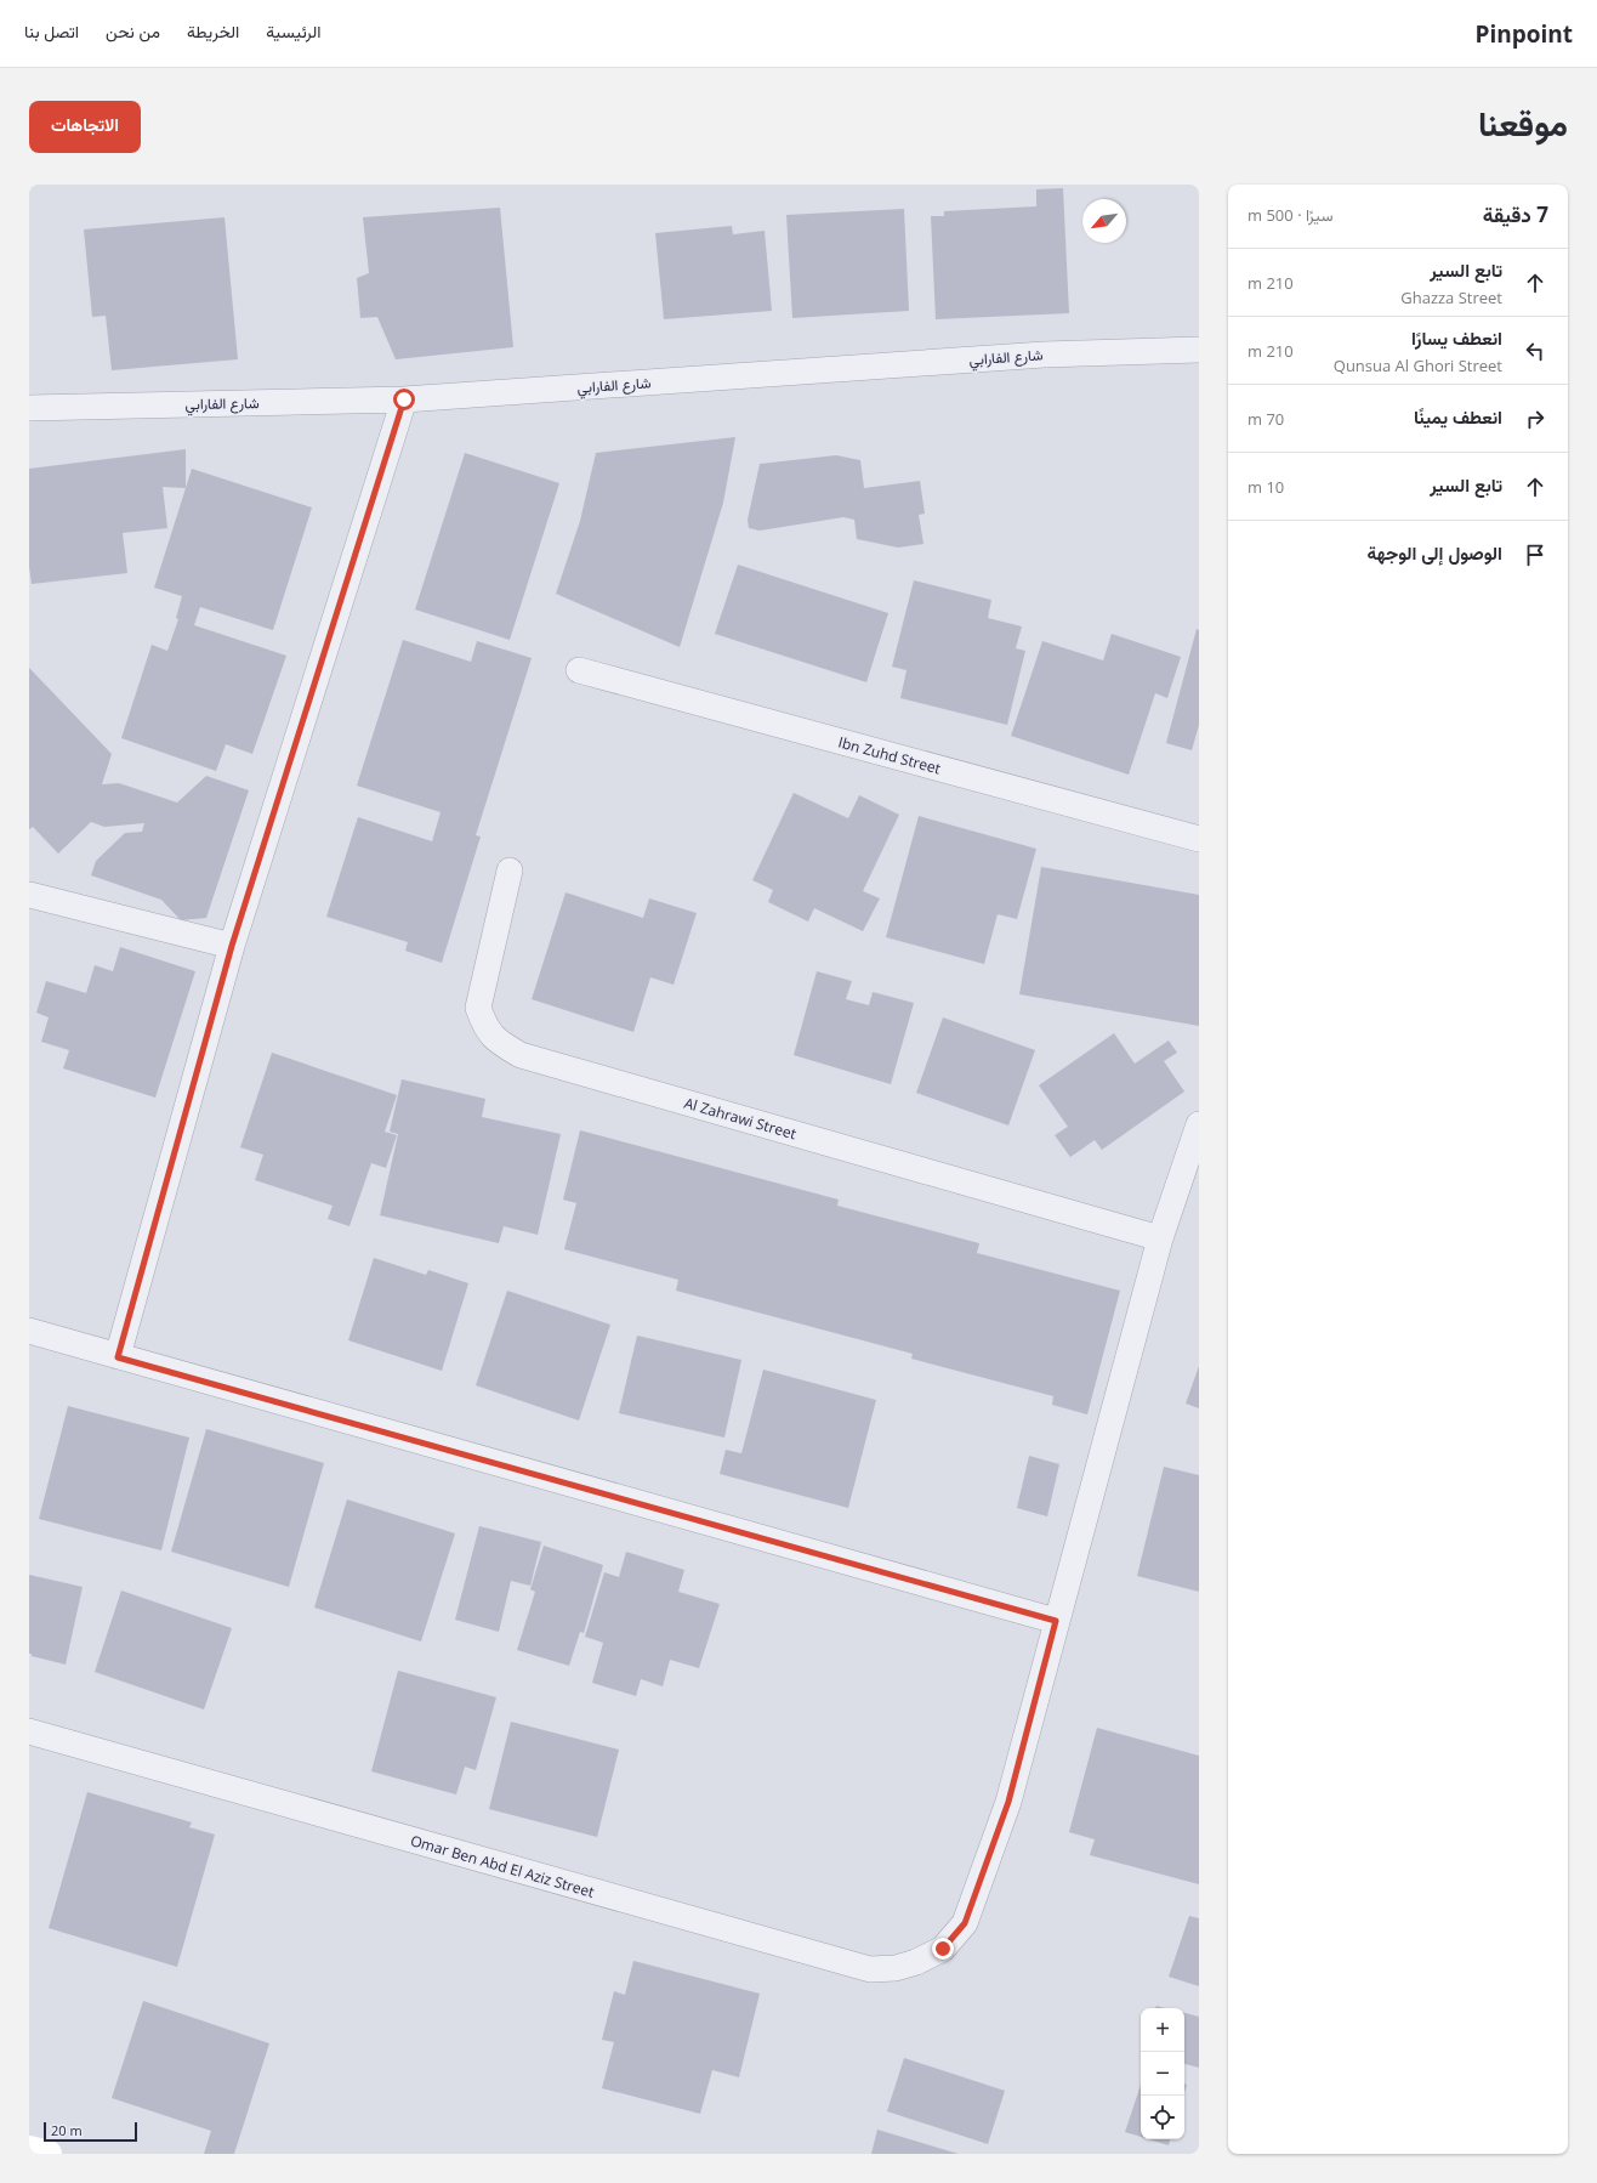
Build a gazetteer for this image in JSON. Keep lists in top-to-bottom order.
{
  "streets": {
    "street": [
      "شارع الفارابي",
      "Ibn Zuhd Street",
      "Al Zahrawi Street",
      "Omar Ben Abd El Aziz Street"
    ]
  },
  "scale_bar": "20 m",
  "north": "bottom left",
  "page": {
    "header": "Pinpoint",
    "nav": [
      "الرئيسية",
      "الخريطة",
      "من نحن",
      "اتصل بنا"
    ],
    "title": "موقعنا",
    "buttons": "الاتجاهات",
    "heading": ["7 دقيقة", "سيرًا · 500 m"],
    "list": [
      ["تابع السير", "Ghazza Street", "210 m"],
      ["انعطف يسارًا", "Qunsua Al Ghori Street", "210 m"],
      ["انعطف يمينًا", "70 m"],
      ["تابع السير", "10 m"],
      "الوصول إلى الوجهة"
    ],
    "map_buttons": ["+", "−"],
    "scale": "20 m"
  }
}
